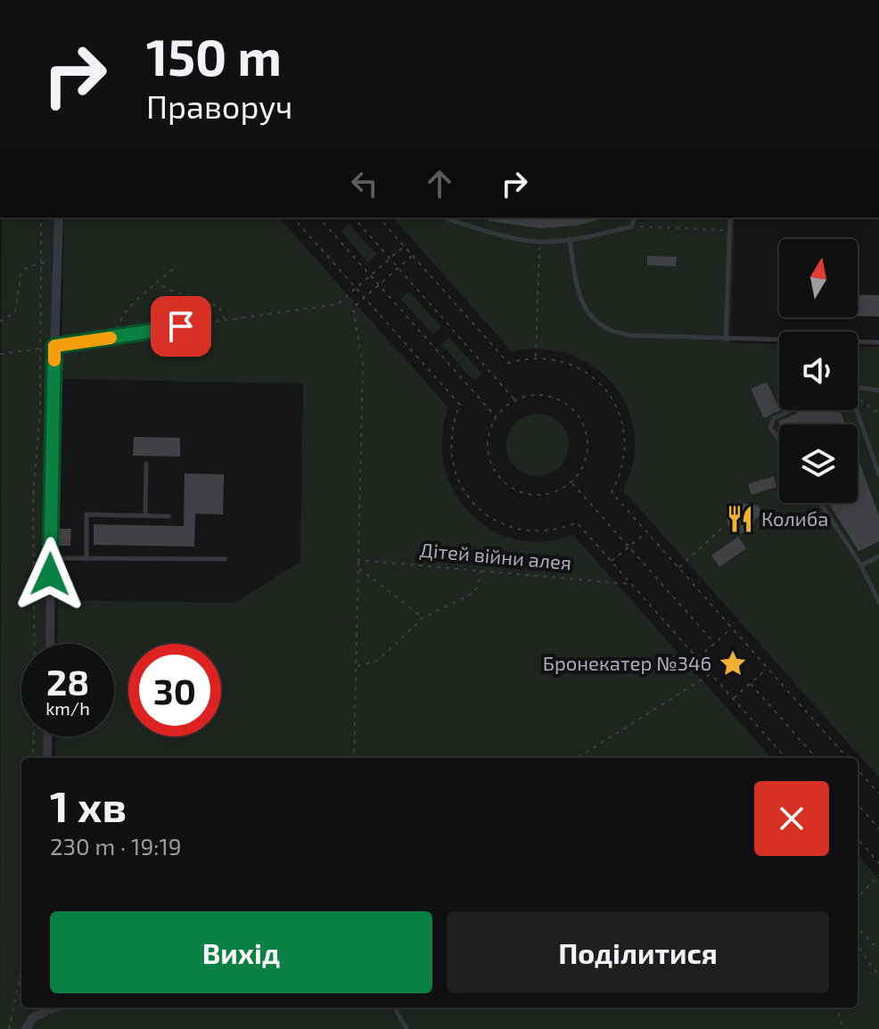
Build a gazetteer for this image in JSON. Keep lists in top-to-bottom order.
{
  "streets": {
    "path": ["Дітей війни алея"]
  },
  "places": {
    "restaurant": ["Колиба"],
    "place": ["Бронекатер №346"]
  },
  "north": "top",
  "page": {
    "turn": ["150 m", "Праворуч"],
    "speed": "28 km/h",
    "limit": "30",
    "heading": ["1 хв", "230 m · 19:19"],
    "buttons": ["Вихід", "Поділитися"]
  }
}
